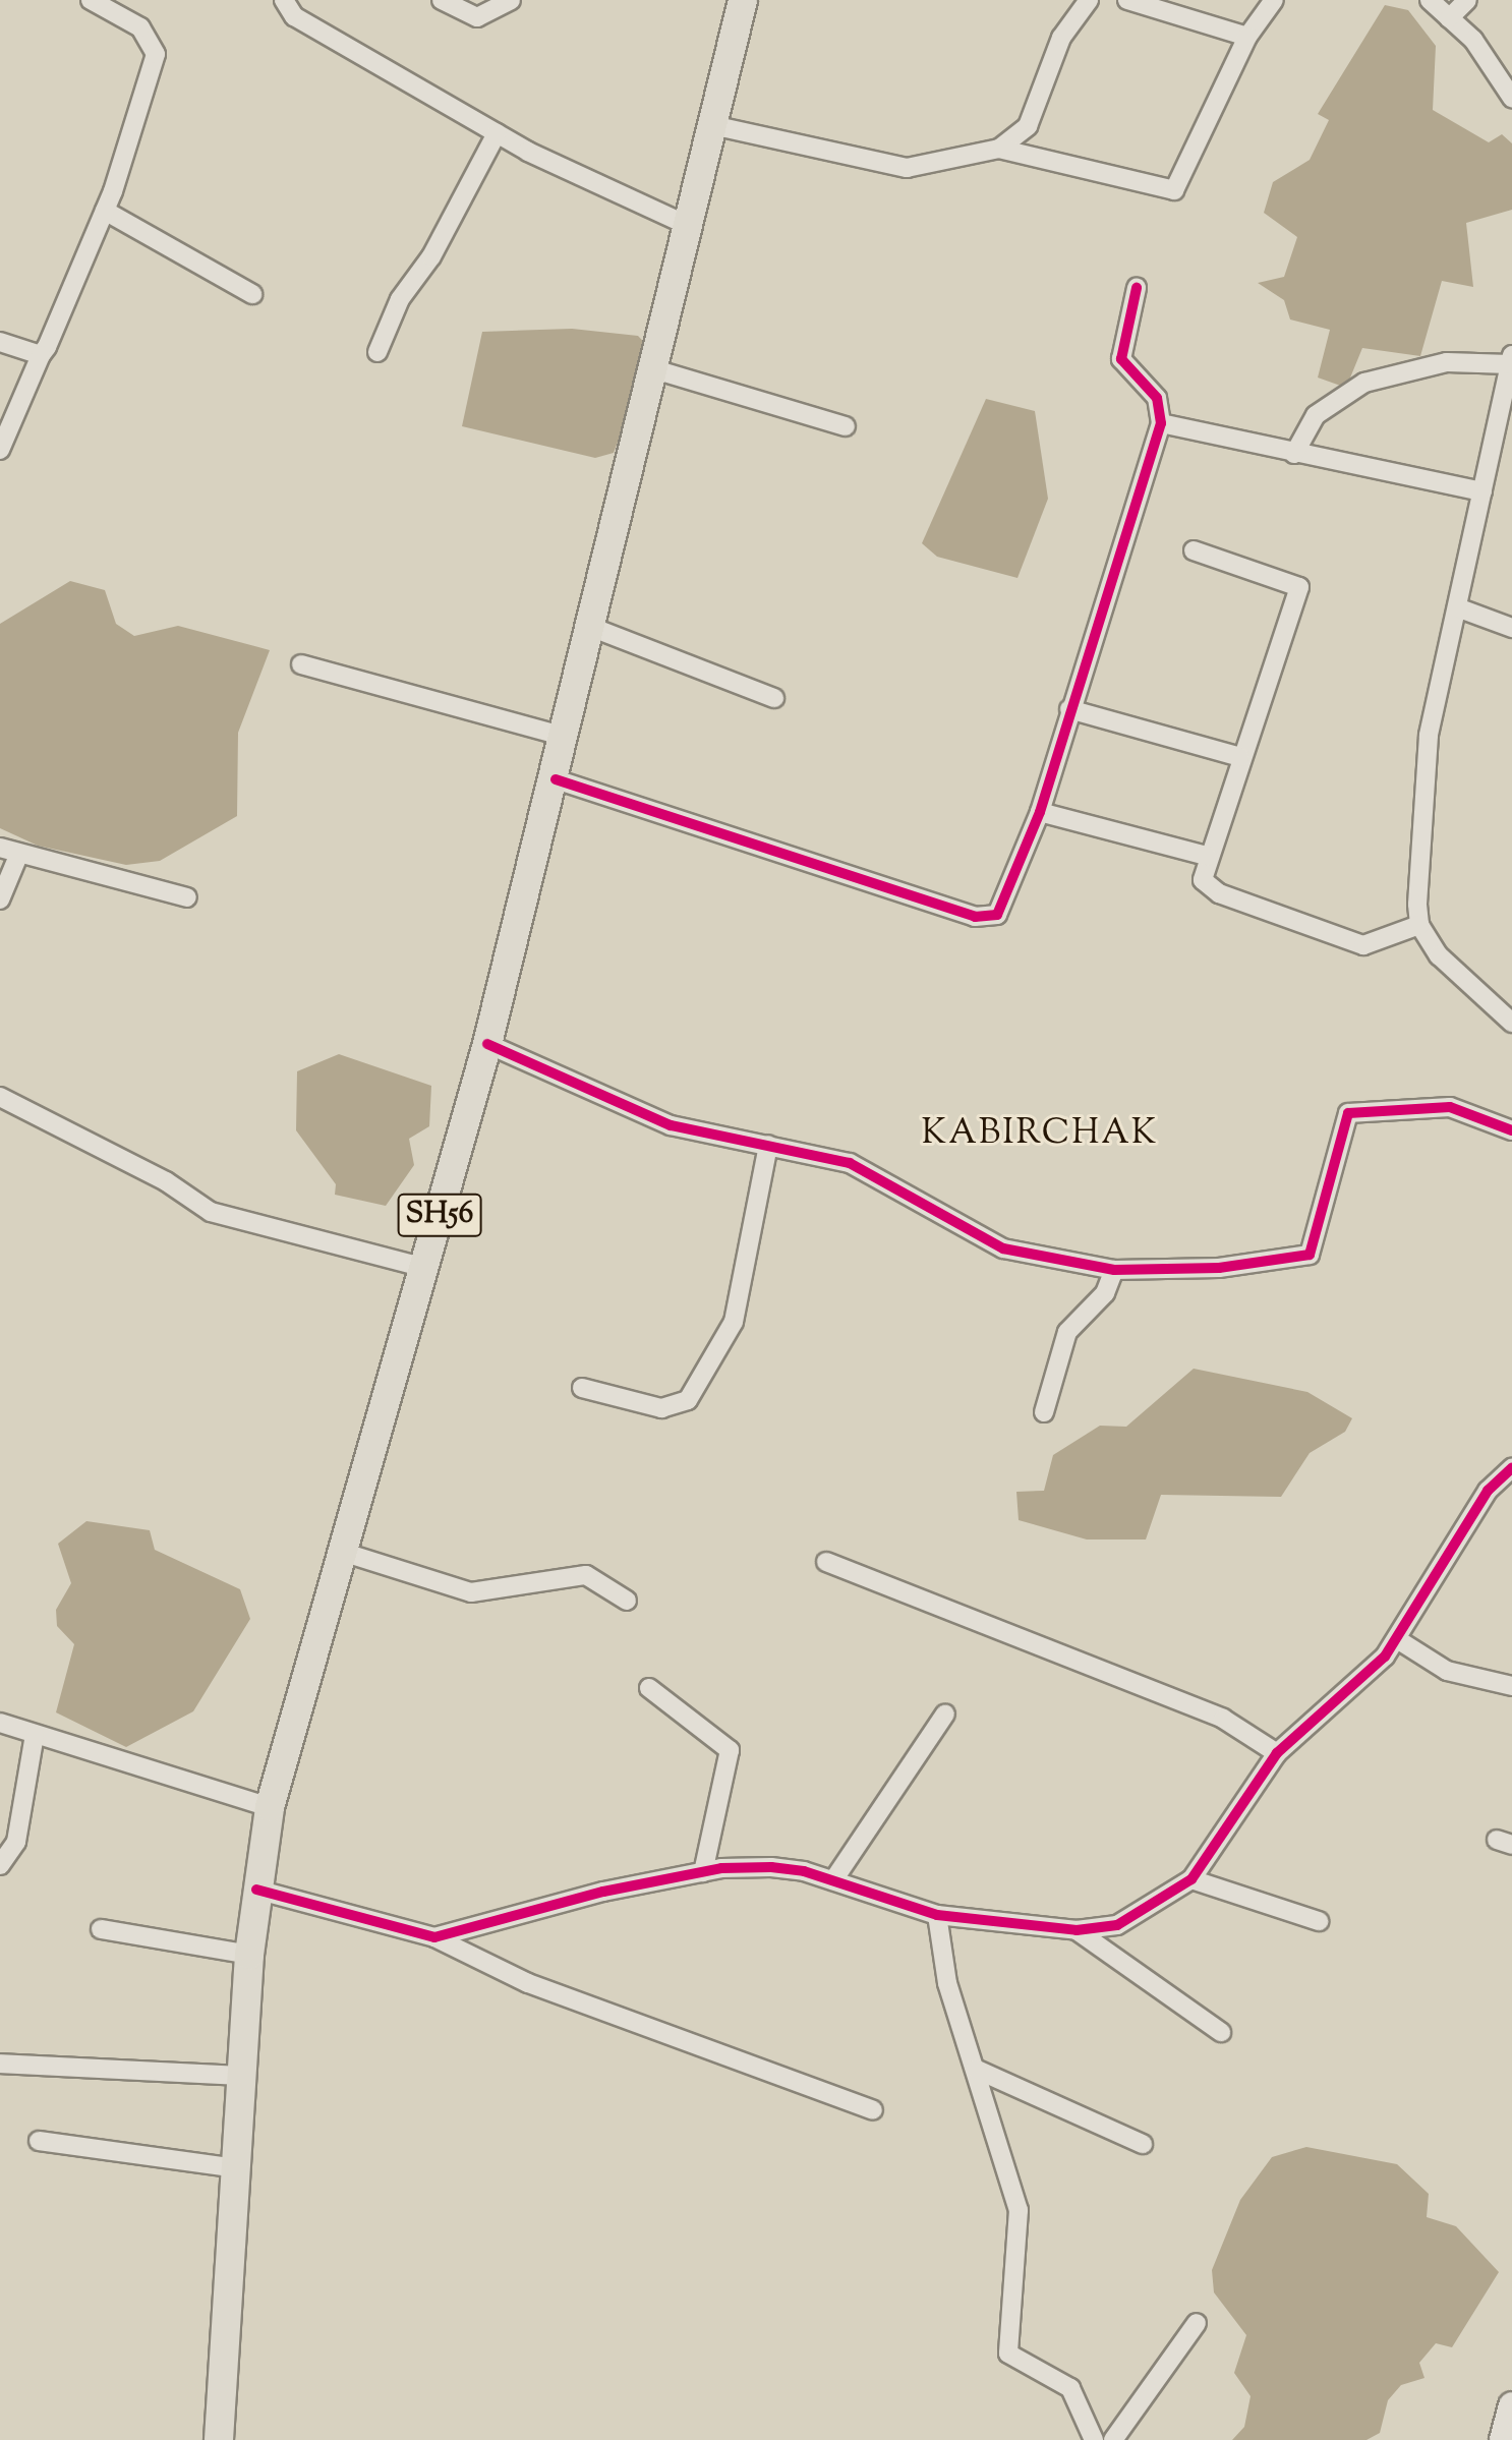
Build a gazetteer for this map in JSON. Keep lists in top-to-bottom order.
{
  "streets": {
    "main road": ["SH56"]
  },
  "districts": ["KABIRCHAK"]
}
